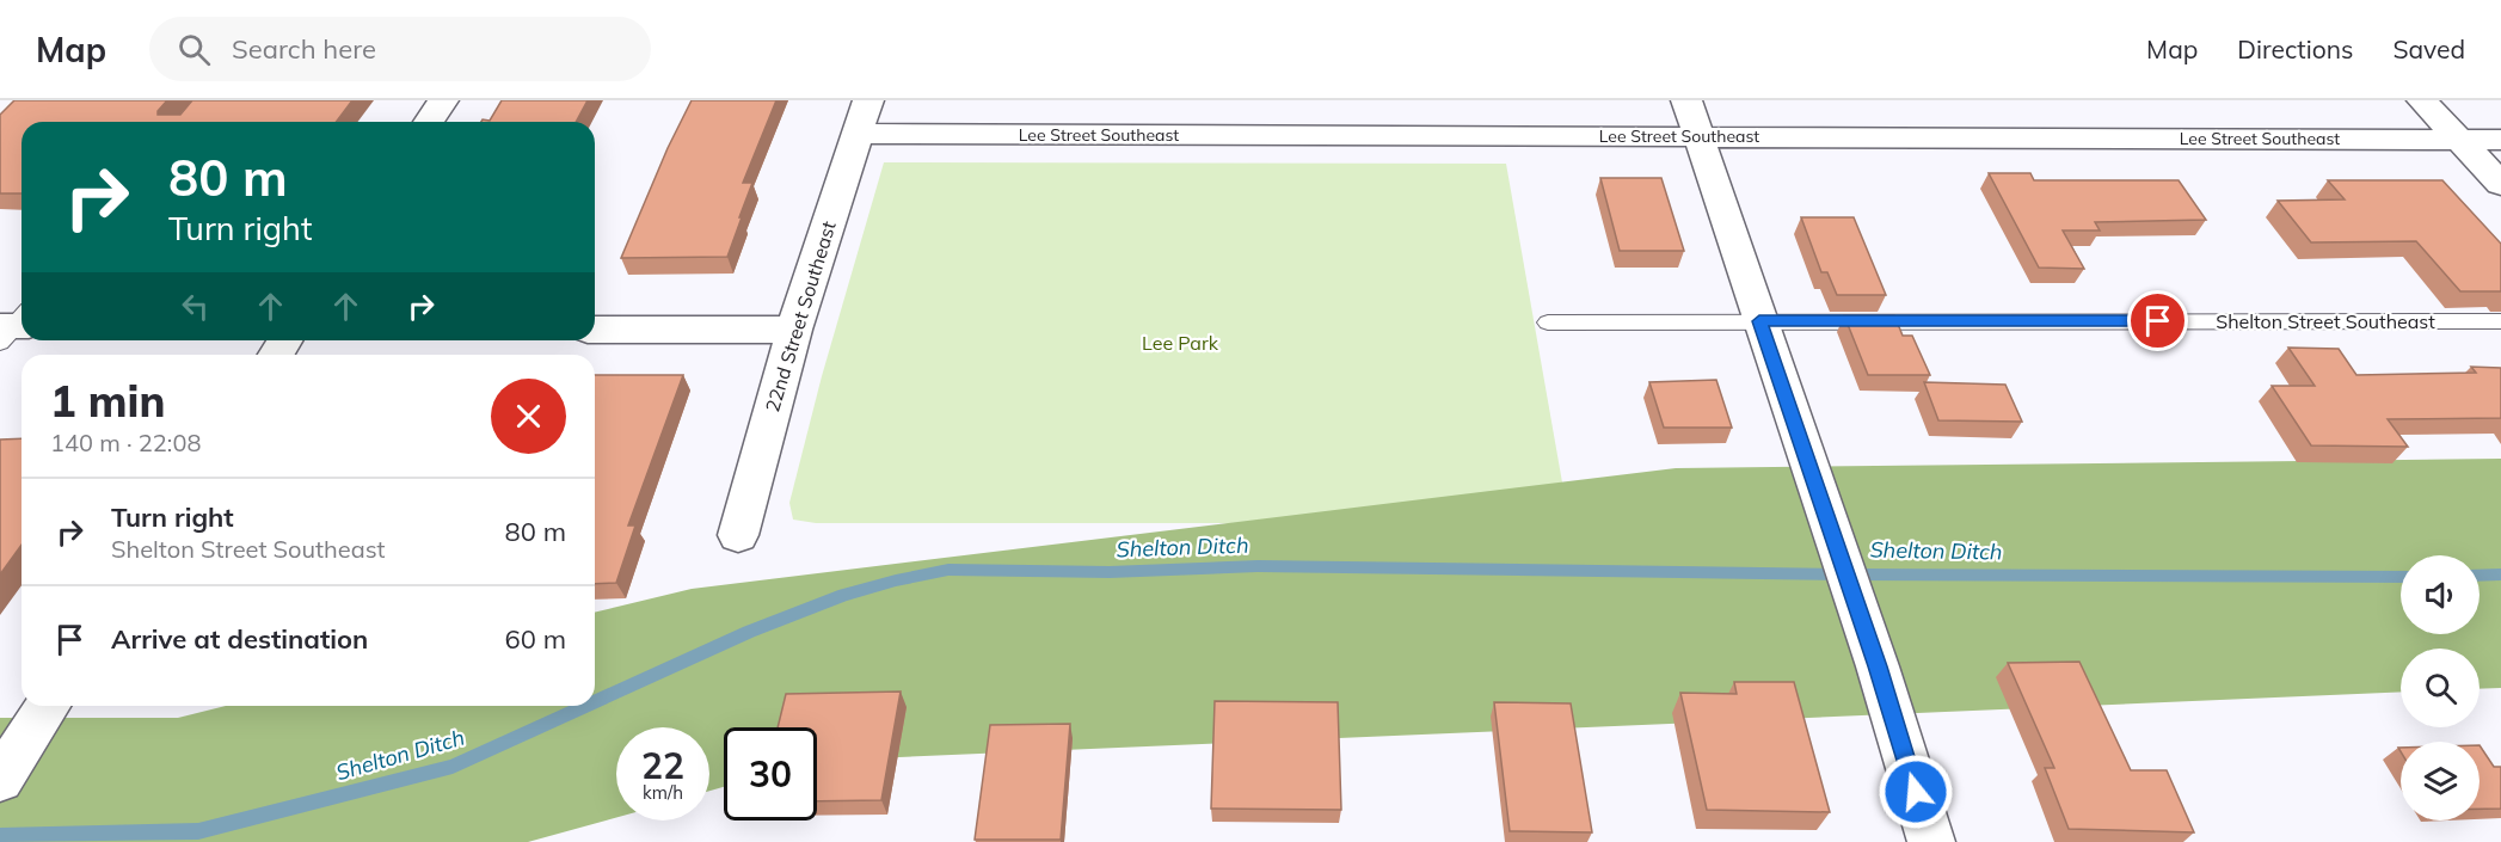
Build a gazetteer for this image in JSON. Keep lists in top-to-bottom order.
{
  "streets": {
    "street": ["Lee Street Southeast", "22nd Street Southeast"],
    "lane": ["Shelton Street Southeast"]
  },
  "crossings": [
    ["Lee Street Southeast", "22nd Street Southeast"]
  ],
  "water": ["Shelton Ditch"],
  "parks": ["Lee Park"],
  "page": {
    "header": "Map",
    "search": "Search here",
    "nav": ["Map", "Directions", "Saved"],
    "turn": ["80 m", "Turn right"],
    "heading": ["1 min", "140 m · 22:08"],
    "list": [
      {
        "name": "Turn right",
        "note": "Shelton Street Southeast",
        "value": "80 m"
      },
      {
        "name": "Arrive at destination",
        "value": "60 m"
      }
    ],
    "speed": "22 km/h",
    "limit": "30"
  }
}
